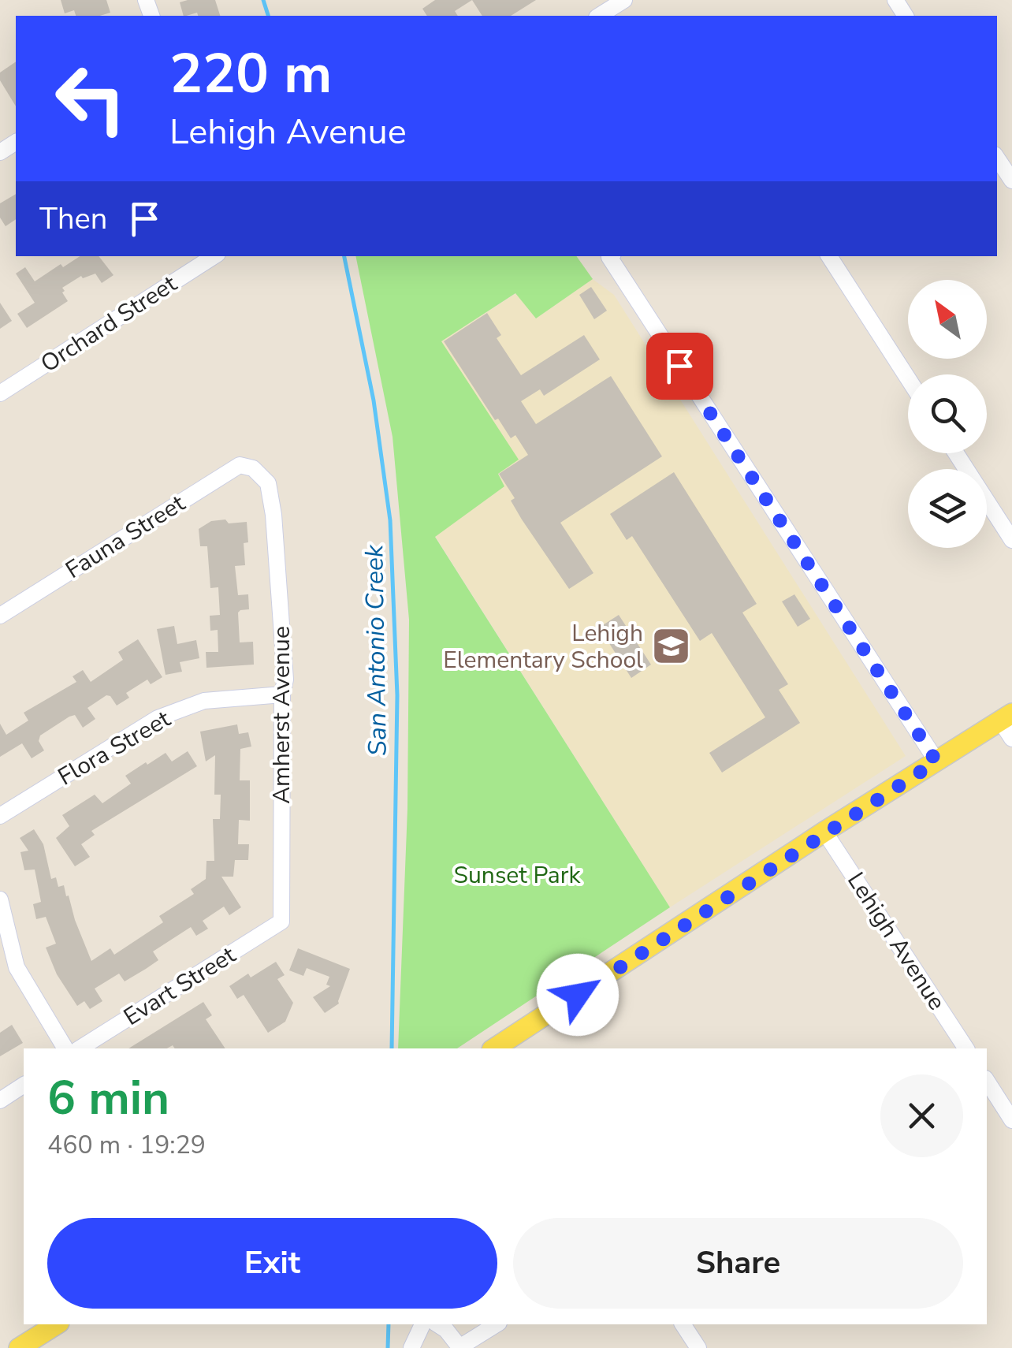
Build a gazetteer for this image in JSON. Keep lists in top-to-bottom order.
{
  "streets": {
    "street": [
      "Orchard Street",
      "Fauna Street",
      "Amherst Avenue",
      "Flora Street",
      "Lehigh Avenue",
      "Evart Street"
    ]
  },
  "crossings": [
    ["Fauna Street", "Amherst Avenue"],
    ["Amherst Avenue", "Flora Street"],
    ["Amherst Avenue", "Evart Street"]
  ],
  "water": ["San Antonio Creek"],
  "parks": ["Sunset Park"],
  "places": {
    "school or university": ["Lehigh Elementary School"]
  },
  "north": "top left",
  "page": {
    "turn": ["220 m", "Lehigh Avenue"],
    "then": "Then",
    "heading": ["6 min", "460 m · 19:29"],
    "buttons": ["Exit", "Share"]
  }
}
